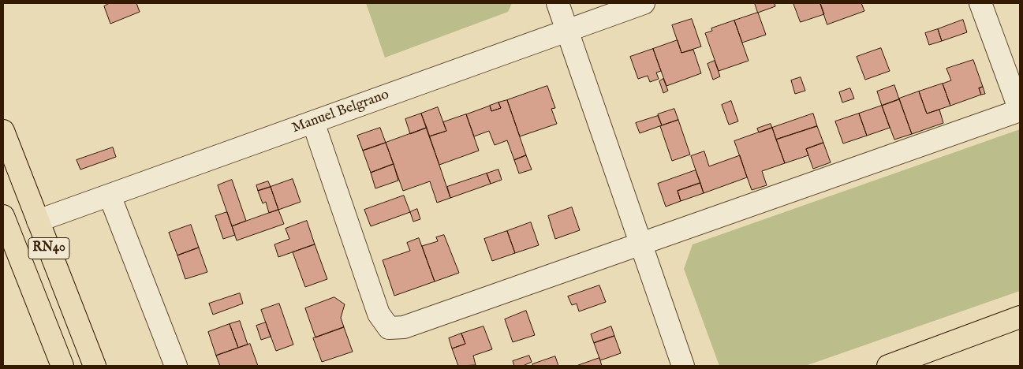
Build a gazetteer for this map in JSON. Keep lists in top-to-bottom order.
{
  "streets": {
    "main road": ["RN40"],
    "street": ["Manuel Belgrano"]
  },
  "crossings": [
    ["Manuel Belgrano", "RN40"]
  ]
}
